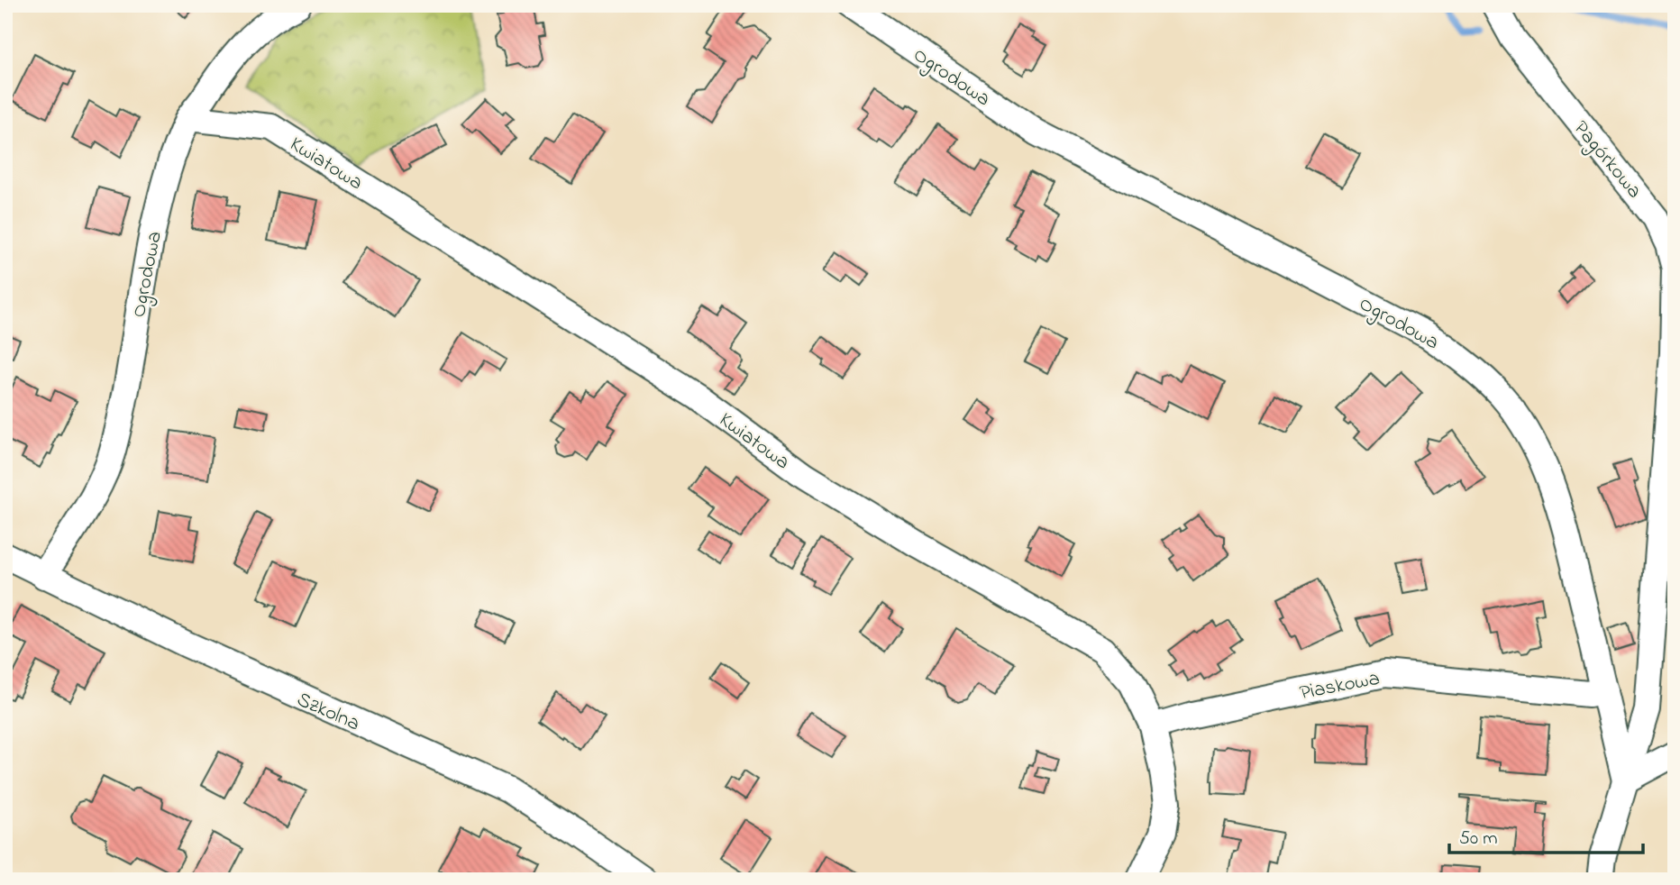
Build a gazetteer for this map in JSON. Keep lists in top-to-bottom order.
{
  "streets": {
    "street": [
      "Ogrodowa",
      "Pagórkowa",
      "Kwiatowa",
      "Piaskowa",
      "Szkolna"
    ]
  },
  "crossings": [
    ["Ogrodowa", "Pagórkowa"],
    ["Ogrodowa", "Kwiatowa"],
    ["Ogrodowa", "Piaskowa"],
    ["Ogrodowa", "Szkolna"],
    ["Kwiatowa", "Piaskowa"]
  ],
  "scale_bar": "50 m"
}
